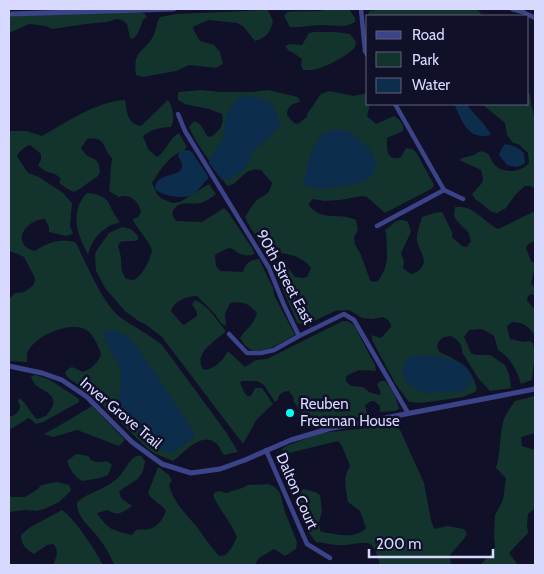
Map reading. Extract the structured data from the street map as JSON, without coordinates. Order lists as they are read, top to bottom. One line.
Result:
{"streets":{"street":["90th Street East","Inver Grove Trail","Dalton Court"]},"crossings":[["90th Street East","Inver Grove Trail"],["Inver Grove Trail","Dalton Court"]],"places":["Reuben Freeman House"],"legend":["Road","Park","Water"],"scale_bar":"200 m"}
